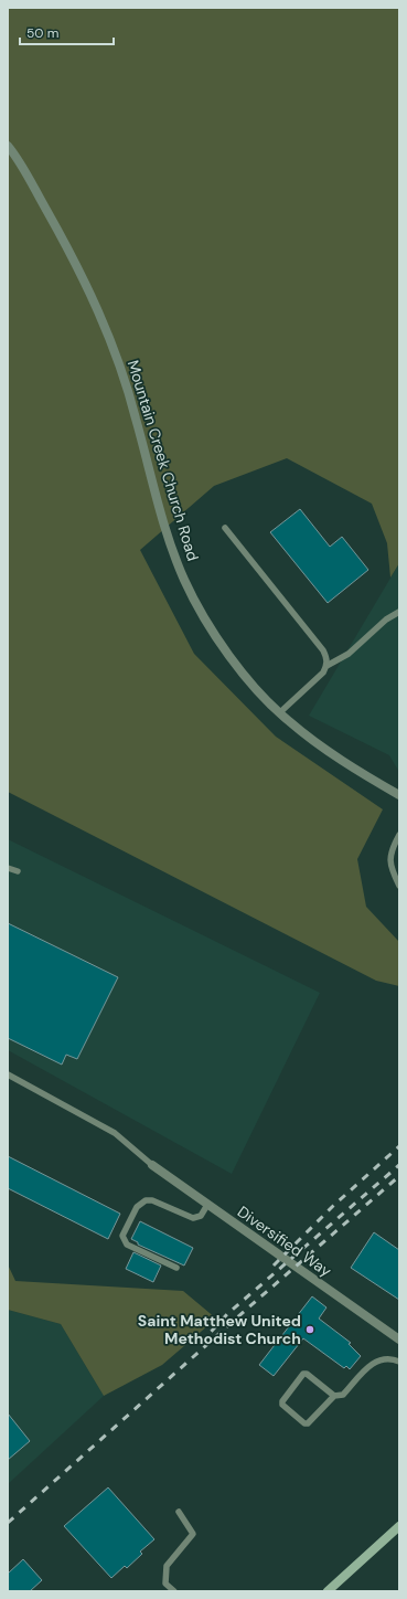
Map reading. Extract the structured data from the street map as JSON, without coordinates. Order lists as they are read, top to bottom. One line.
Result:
{"streets":{"street":["Mountain Creek Church Road","Diversified Way"]},"places":["Saint Matthew United Methodist Church"],"scale_bar":"50 m"}
